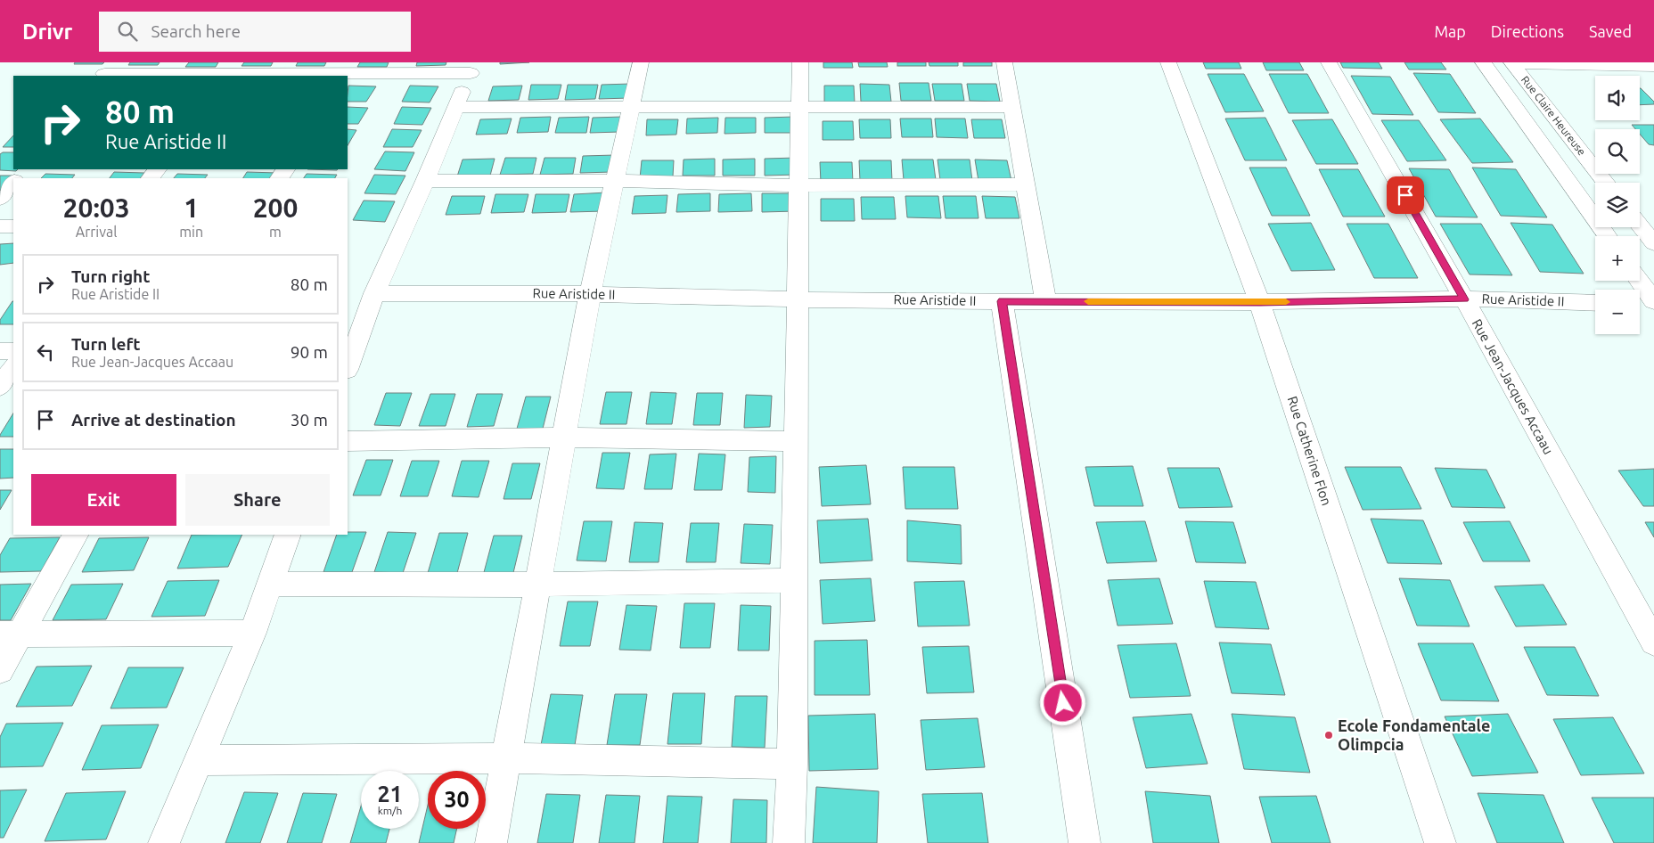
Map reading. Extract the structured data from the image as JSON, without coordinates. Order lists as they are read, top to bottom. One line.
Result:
{"streets":{"street":["Rue Claire Heureuse","Rue Aristide II","Rue Jean-Jacques Accaau","Rue Catherine Flon"]},"crossings":[["Rue Aristide II","Rue Jean-Jacques Accaau"],["Rue Aristide II","Rue Catherine Flon"]],"places":["Ecole Fondamentale Olimpcia"],"page":{"header":"Drivr","search":"Search here","nav":["Map","Directions","Saved"],"map_buttons":["+","−"],"turn":["80 m","Rue Aristide II"],"eta":["20:03","Arrival","1","min","200","m"],"list":[{"name":"Turn right","note":"Rue Aristide II","value":"80 m"},{"name":"Turn left","note":"Rue Jean-Jacques Accaau","value":"90 m"},{"name":"Arrive at destination","value":"30 m"}],"buttons":["Exit","Share"],"speed":"21 km/h","limit":"30"}}
